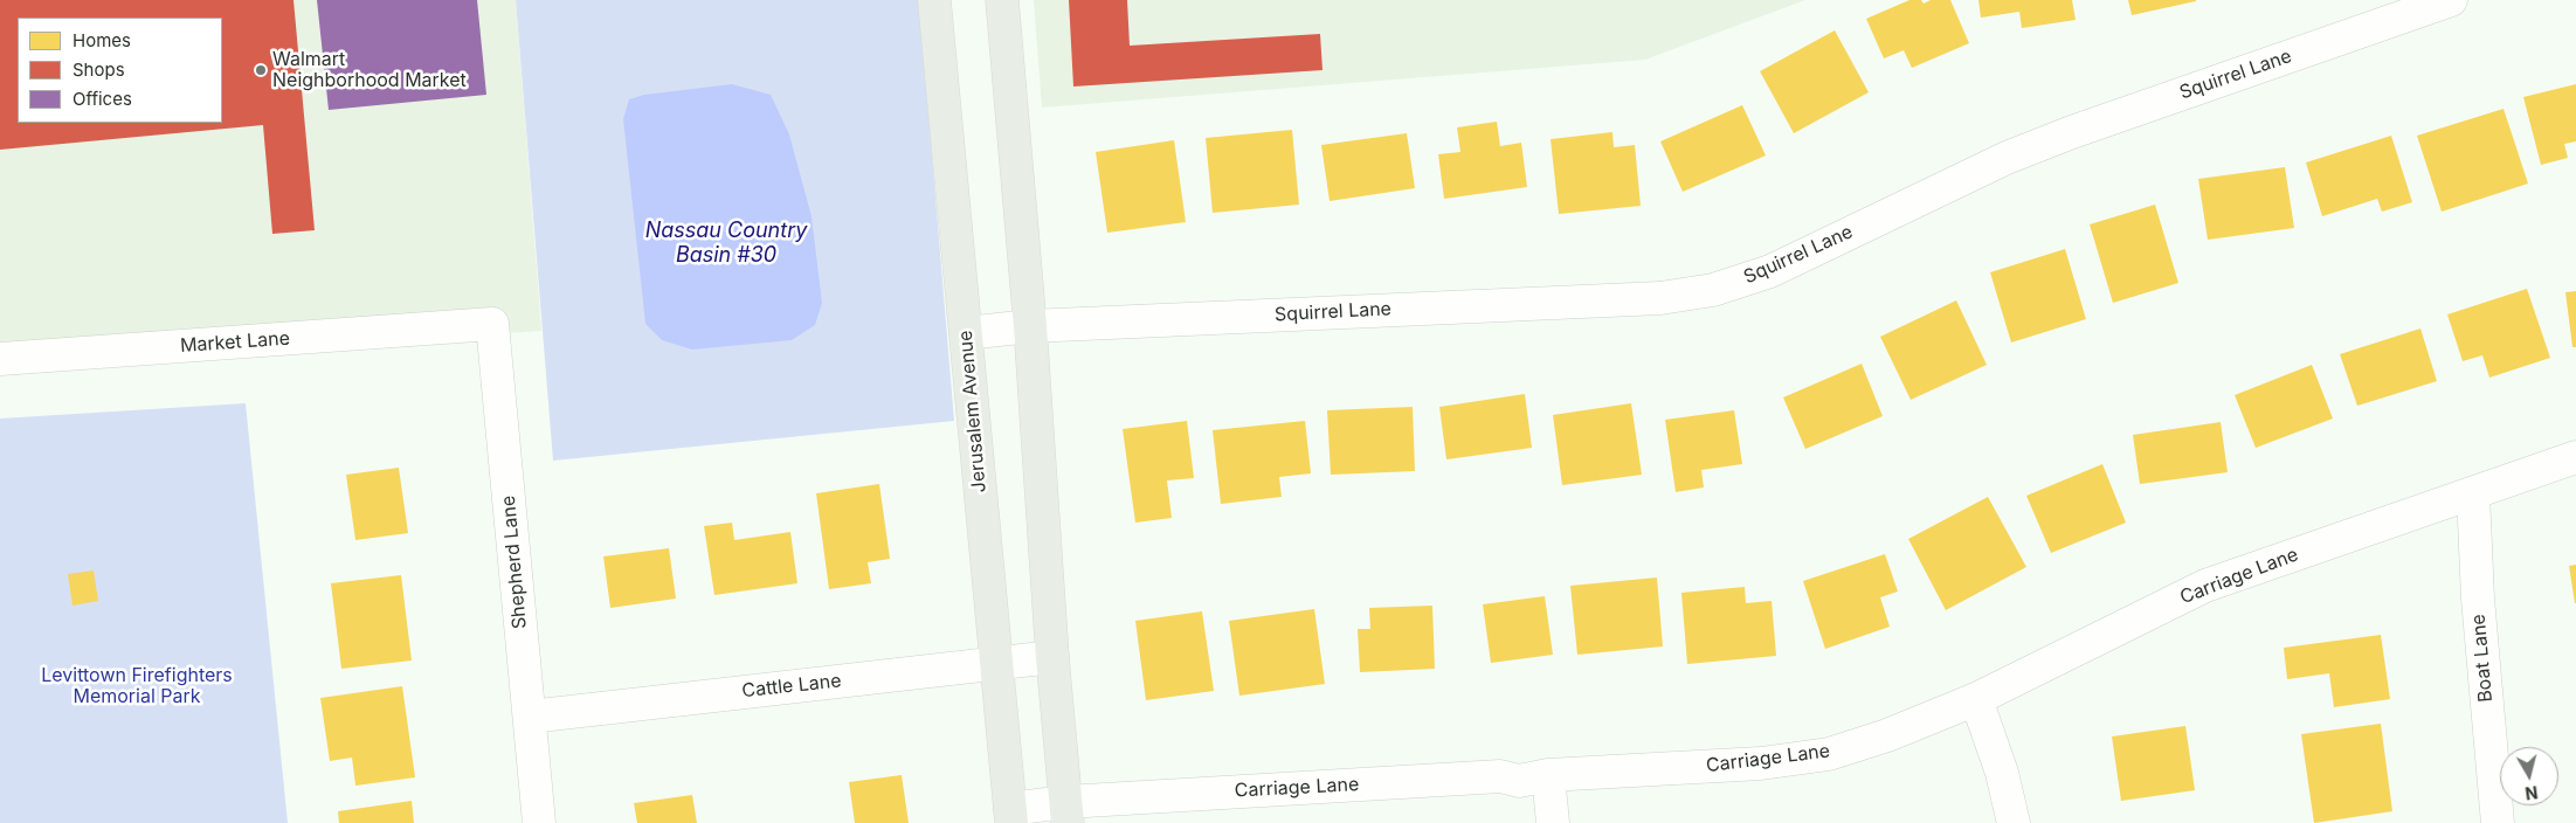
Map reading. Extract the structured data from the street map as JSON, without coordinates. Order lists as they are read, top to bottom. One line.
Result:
{"streets":{"main road":["Jerusalem Avenue"],"street":["Squirrel Lane","Market Lane","Shepherd Lane","Carriage Lane","Boat Lane","Cattle Lane"]},"crossings":[["Squirrel Lane","Jerusalem Avenue"],["Market Lane","Shepherd Lane"],["Jerusalem Avenue","Carriage Lane"],["Jerusalem Avenue","Cattle Lane"],["Shepherd Lane","Cattle Lane"],["Carriage Lane","Boat Lane"]],"water":["Nassau Country Basin #30"],"parks":["Levittown Firefighters Memorial Park"],"places":["Walmart Neighborhood Market"],"legend":["Homes","Shops","Offices"],"north":"bottom"}
